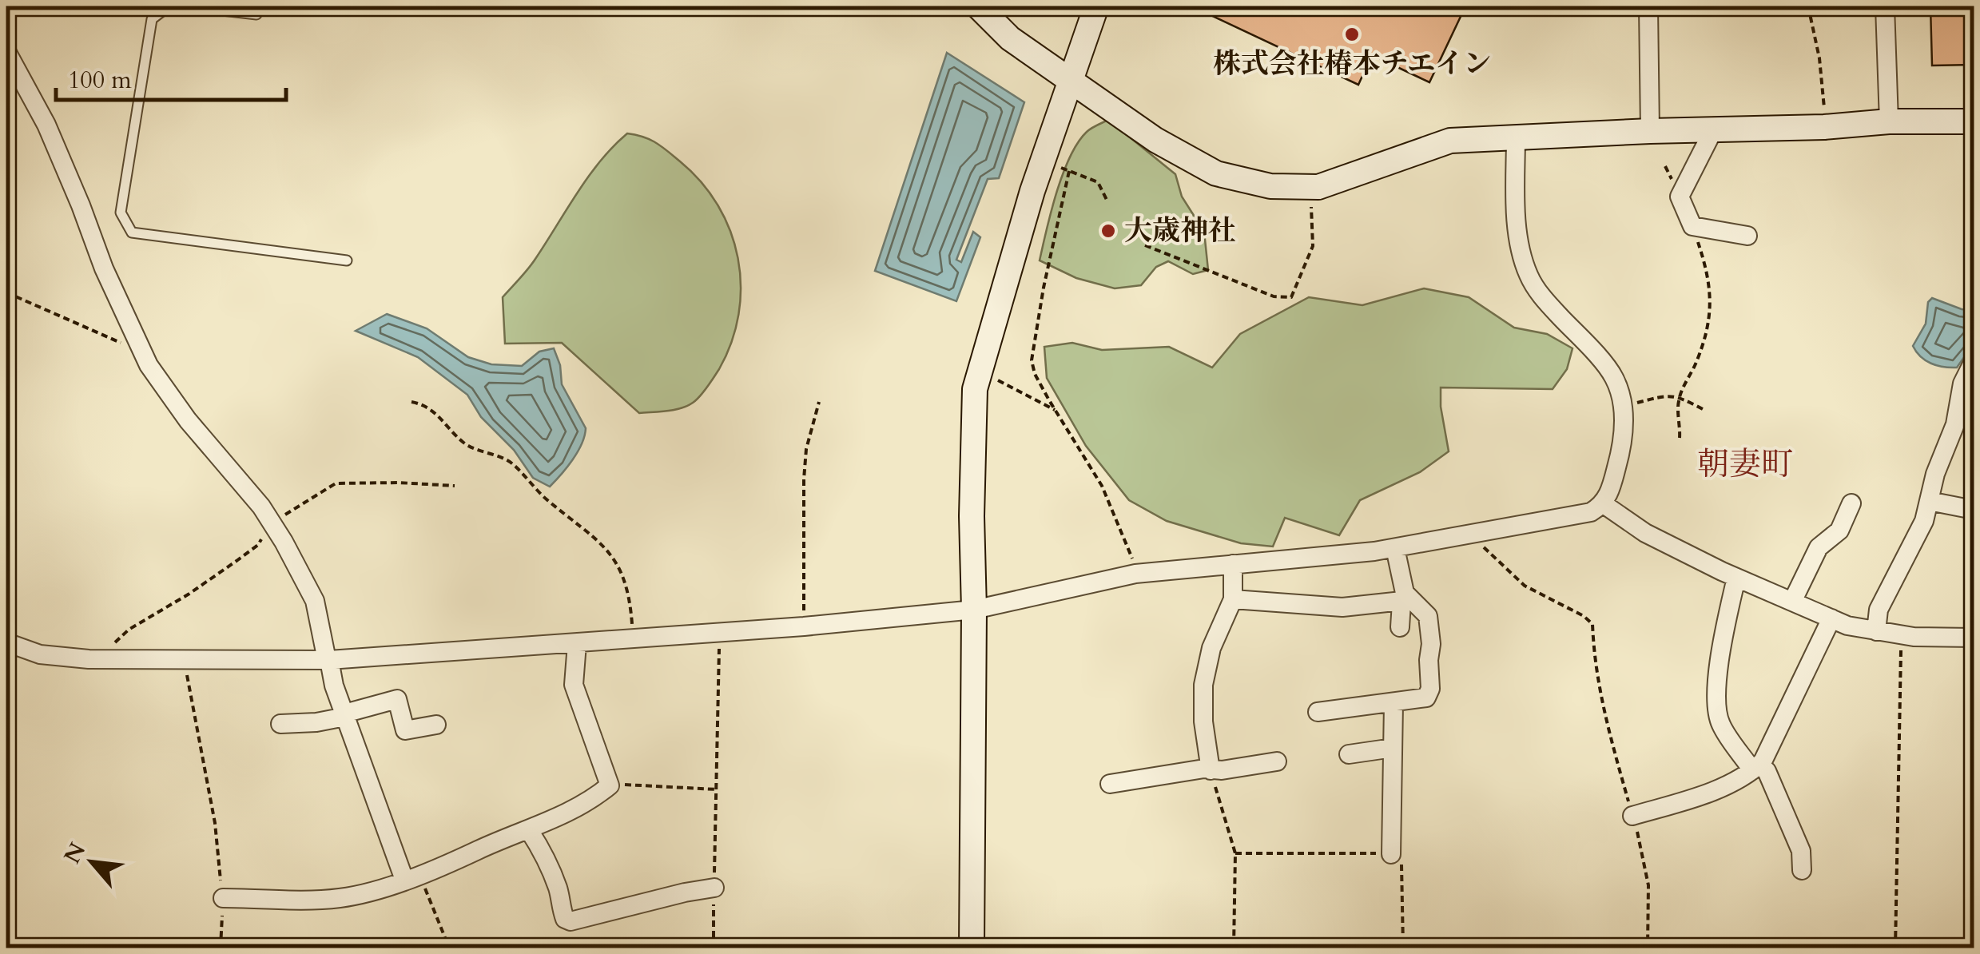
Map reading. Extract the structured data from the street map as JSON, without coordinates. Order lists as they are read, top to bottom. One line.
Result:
{"districts":["朝妻町"],"places":["株式会社椿本チエイン","大歳神社"],"scale_bar":"100 m","north":"top left"}
